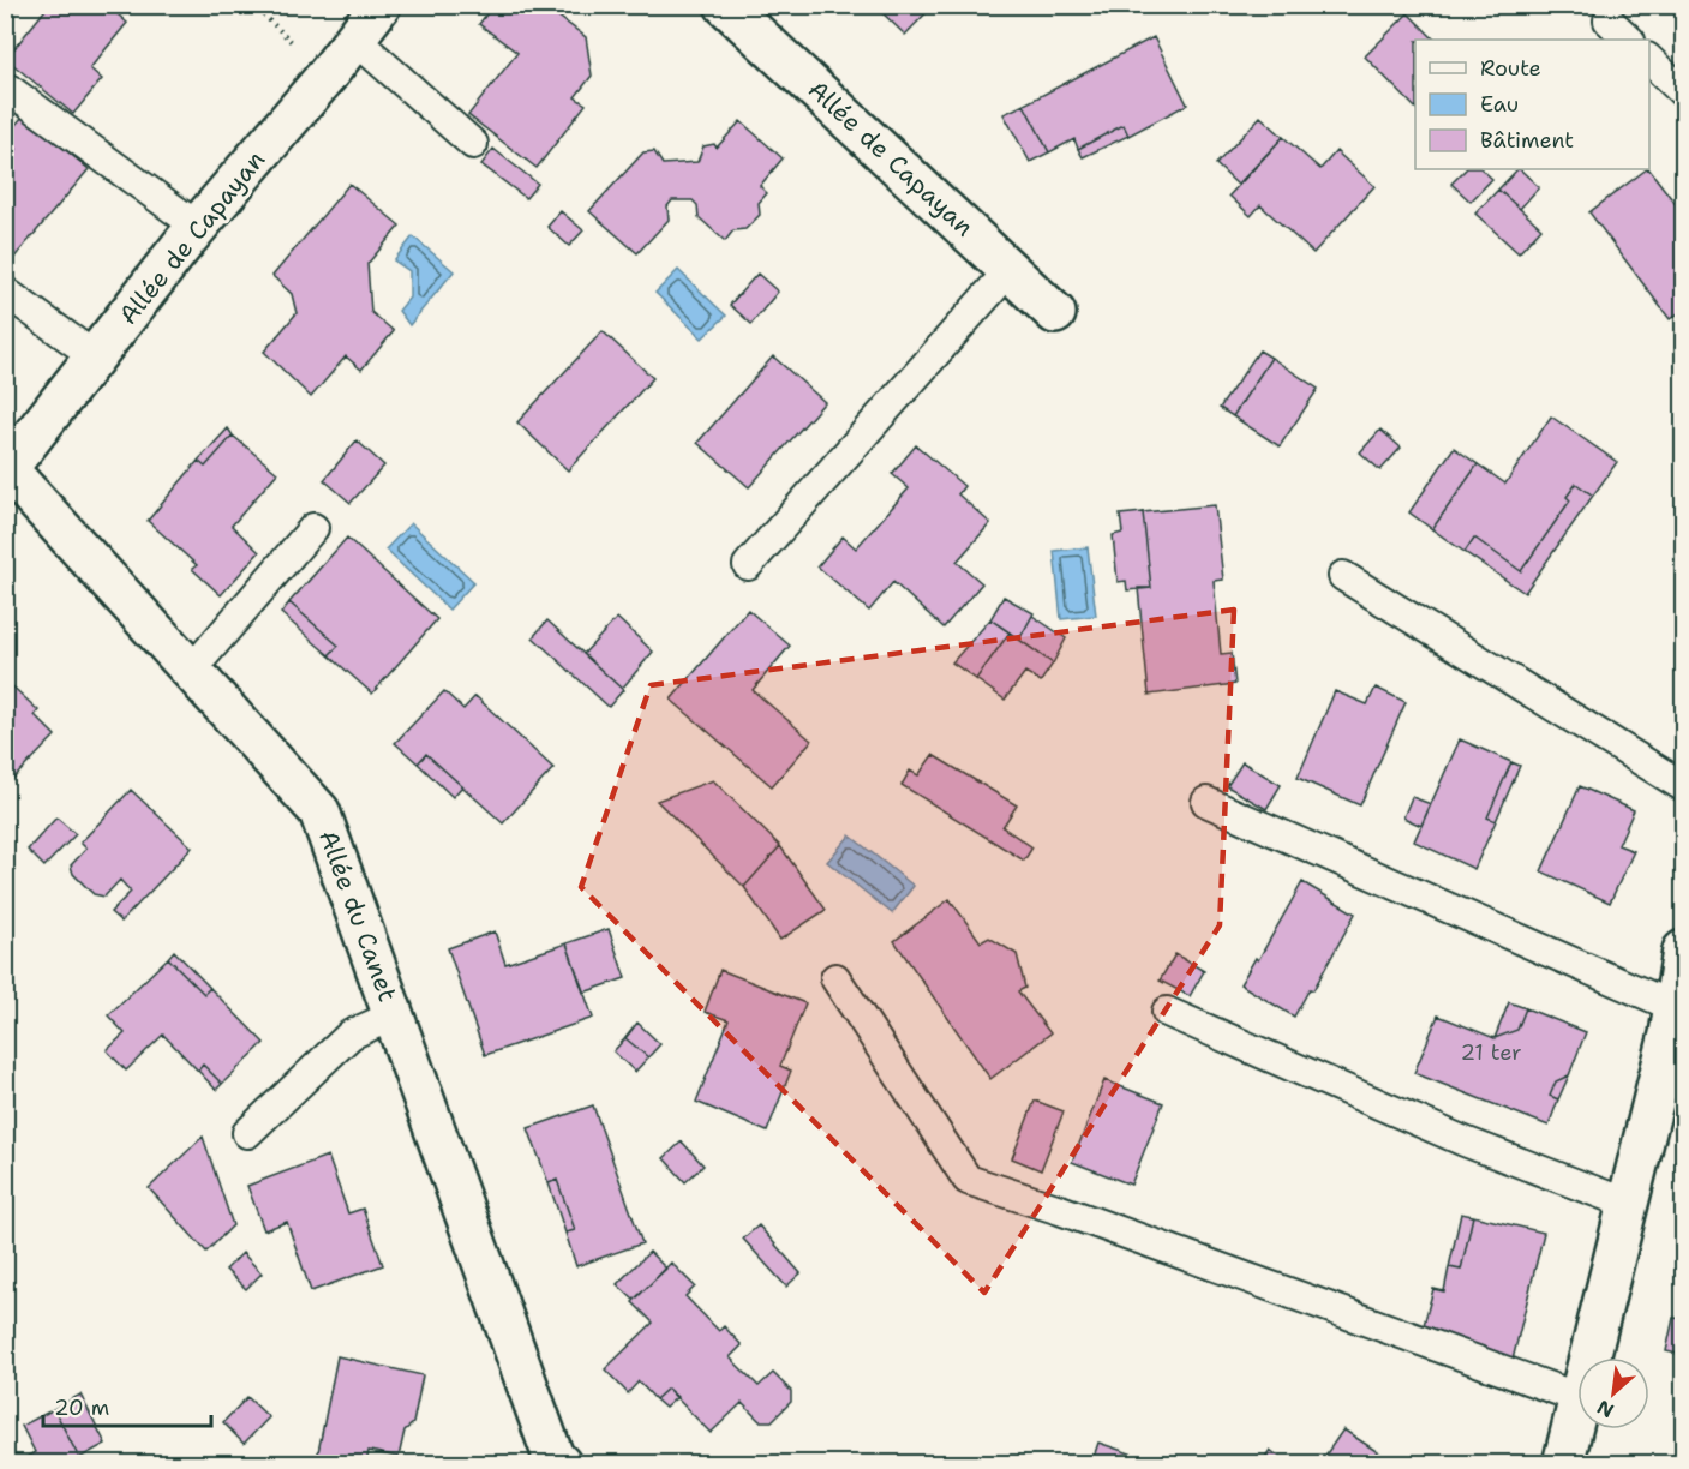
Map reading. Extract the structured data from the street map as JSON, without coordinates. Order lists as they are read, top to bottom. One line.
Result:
{"streets":{"street":["Allée de Capayan","Allée du Canet"]},"crossings":[["Allée de Capayan","Allée du Canet"]],"house_numbers":["21 ter"],"legend":["Route","Eau","Bâtiment"],"scale_bar":"20 m","north":"bottom left"}
